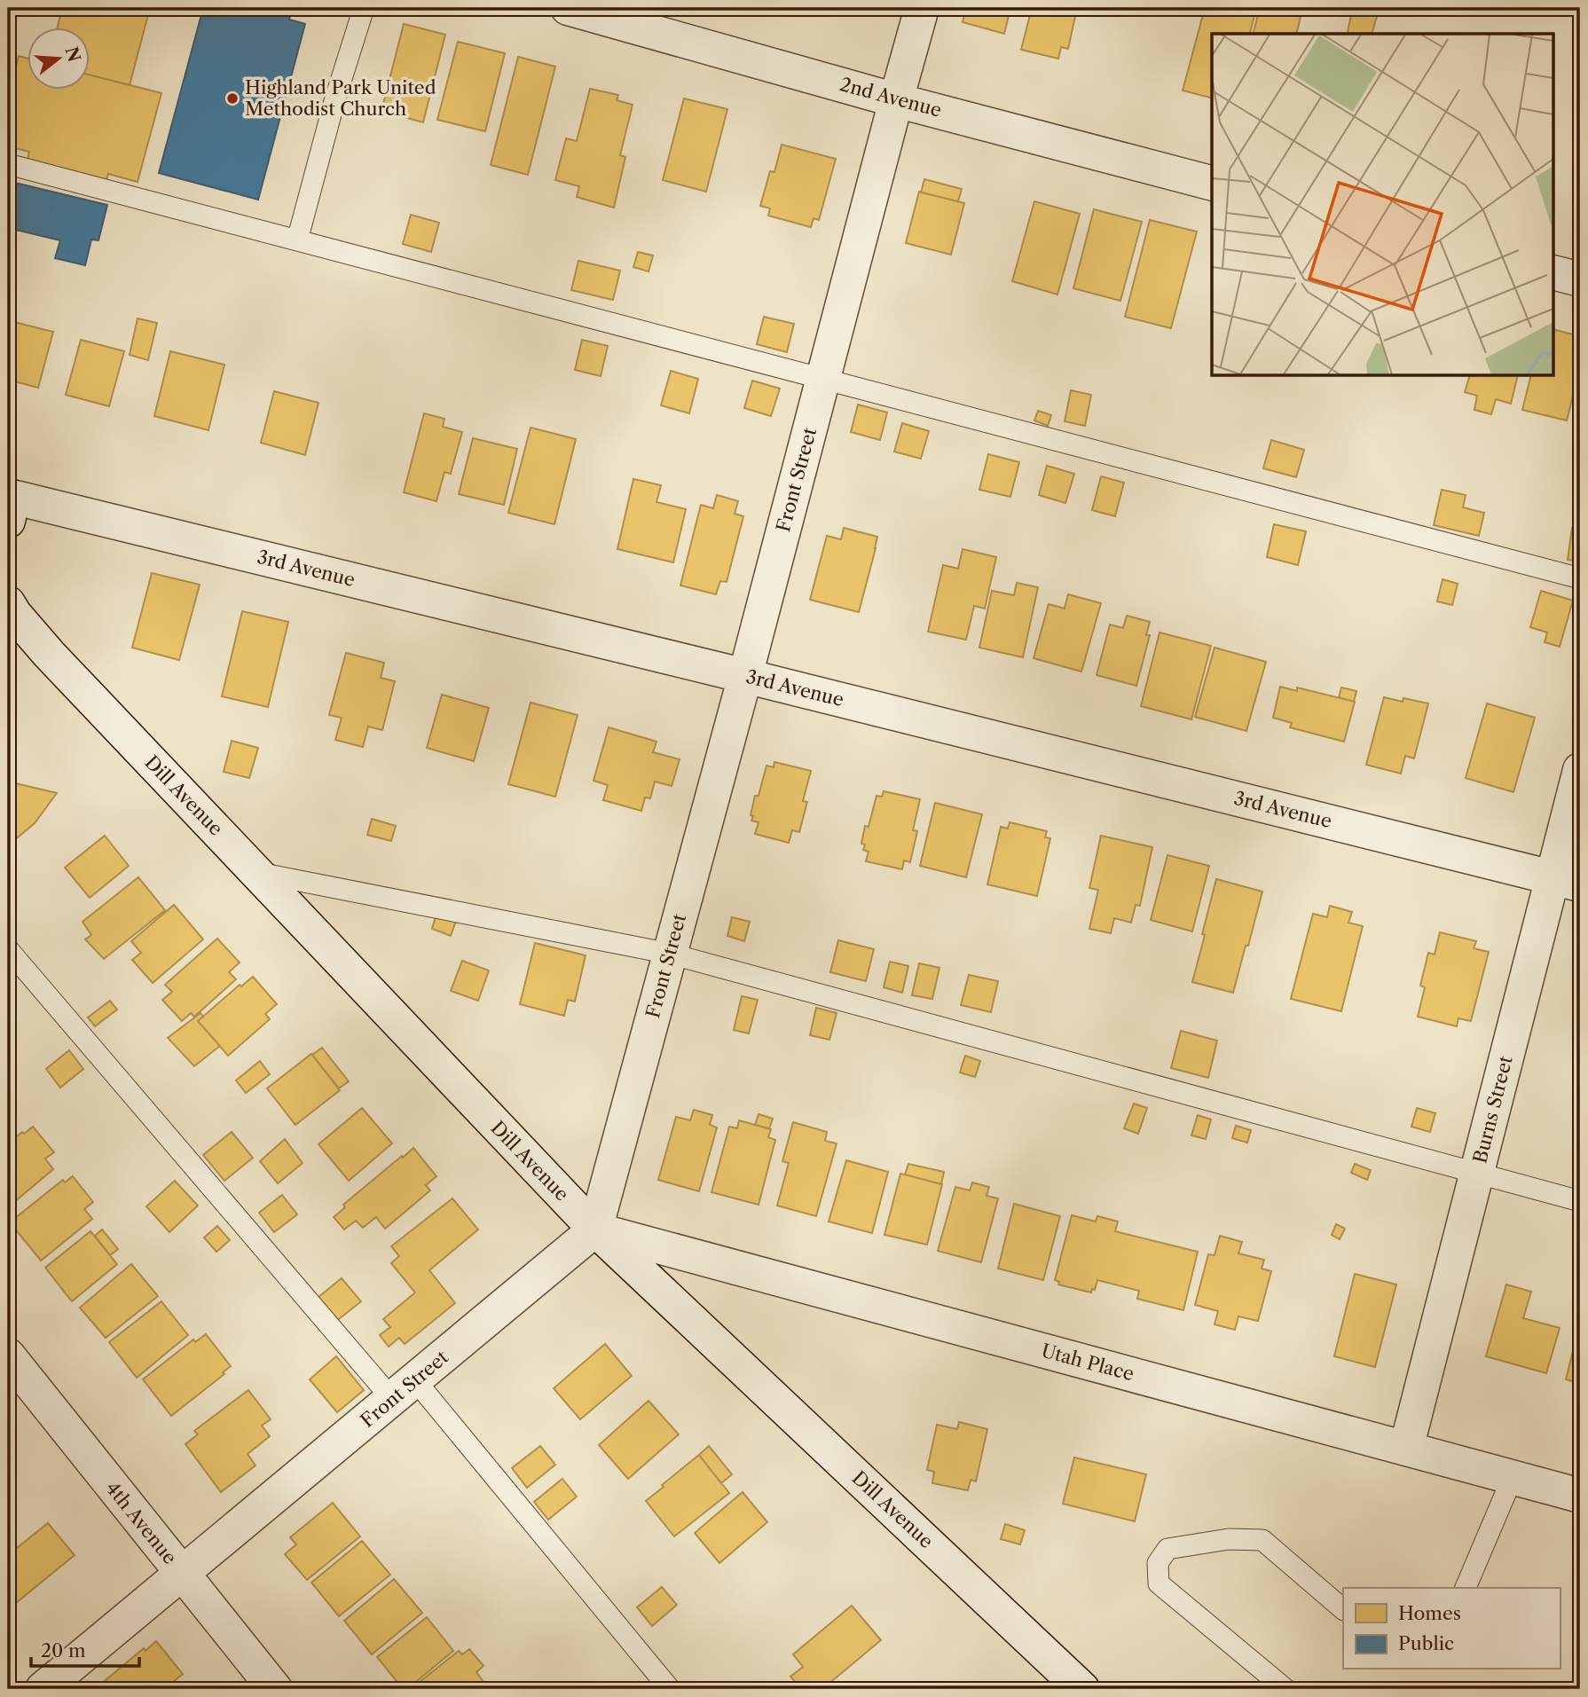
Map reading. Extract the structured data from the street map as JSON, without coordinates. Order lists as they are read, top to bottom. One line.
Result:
{"streets":{"street":["2nd Avenue","Front Street","3rd Avenue","Dill Avenue","Burns Street","Utah Place","4th Avenue"]},"crossings":[["2nd Avenue","Front Street"],["Front Street","3rd Avenue"],["Front Street","Dill Avenue"],["Front Street","Utah Place"],["Front Street","4th Avenue"],["3rd Avenue","Burns Street"],["Dill Avenue","Utah Place"],["Burns Street","Utah Place"]],"places":["Highland Park United Methodist Church"],"legend":["Homes","Public"],"scale_bar":"20 m","north":"right"}
